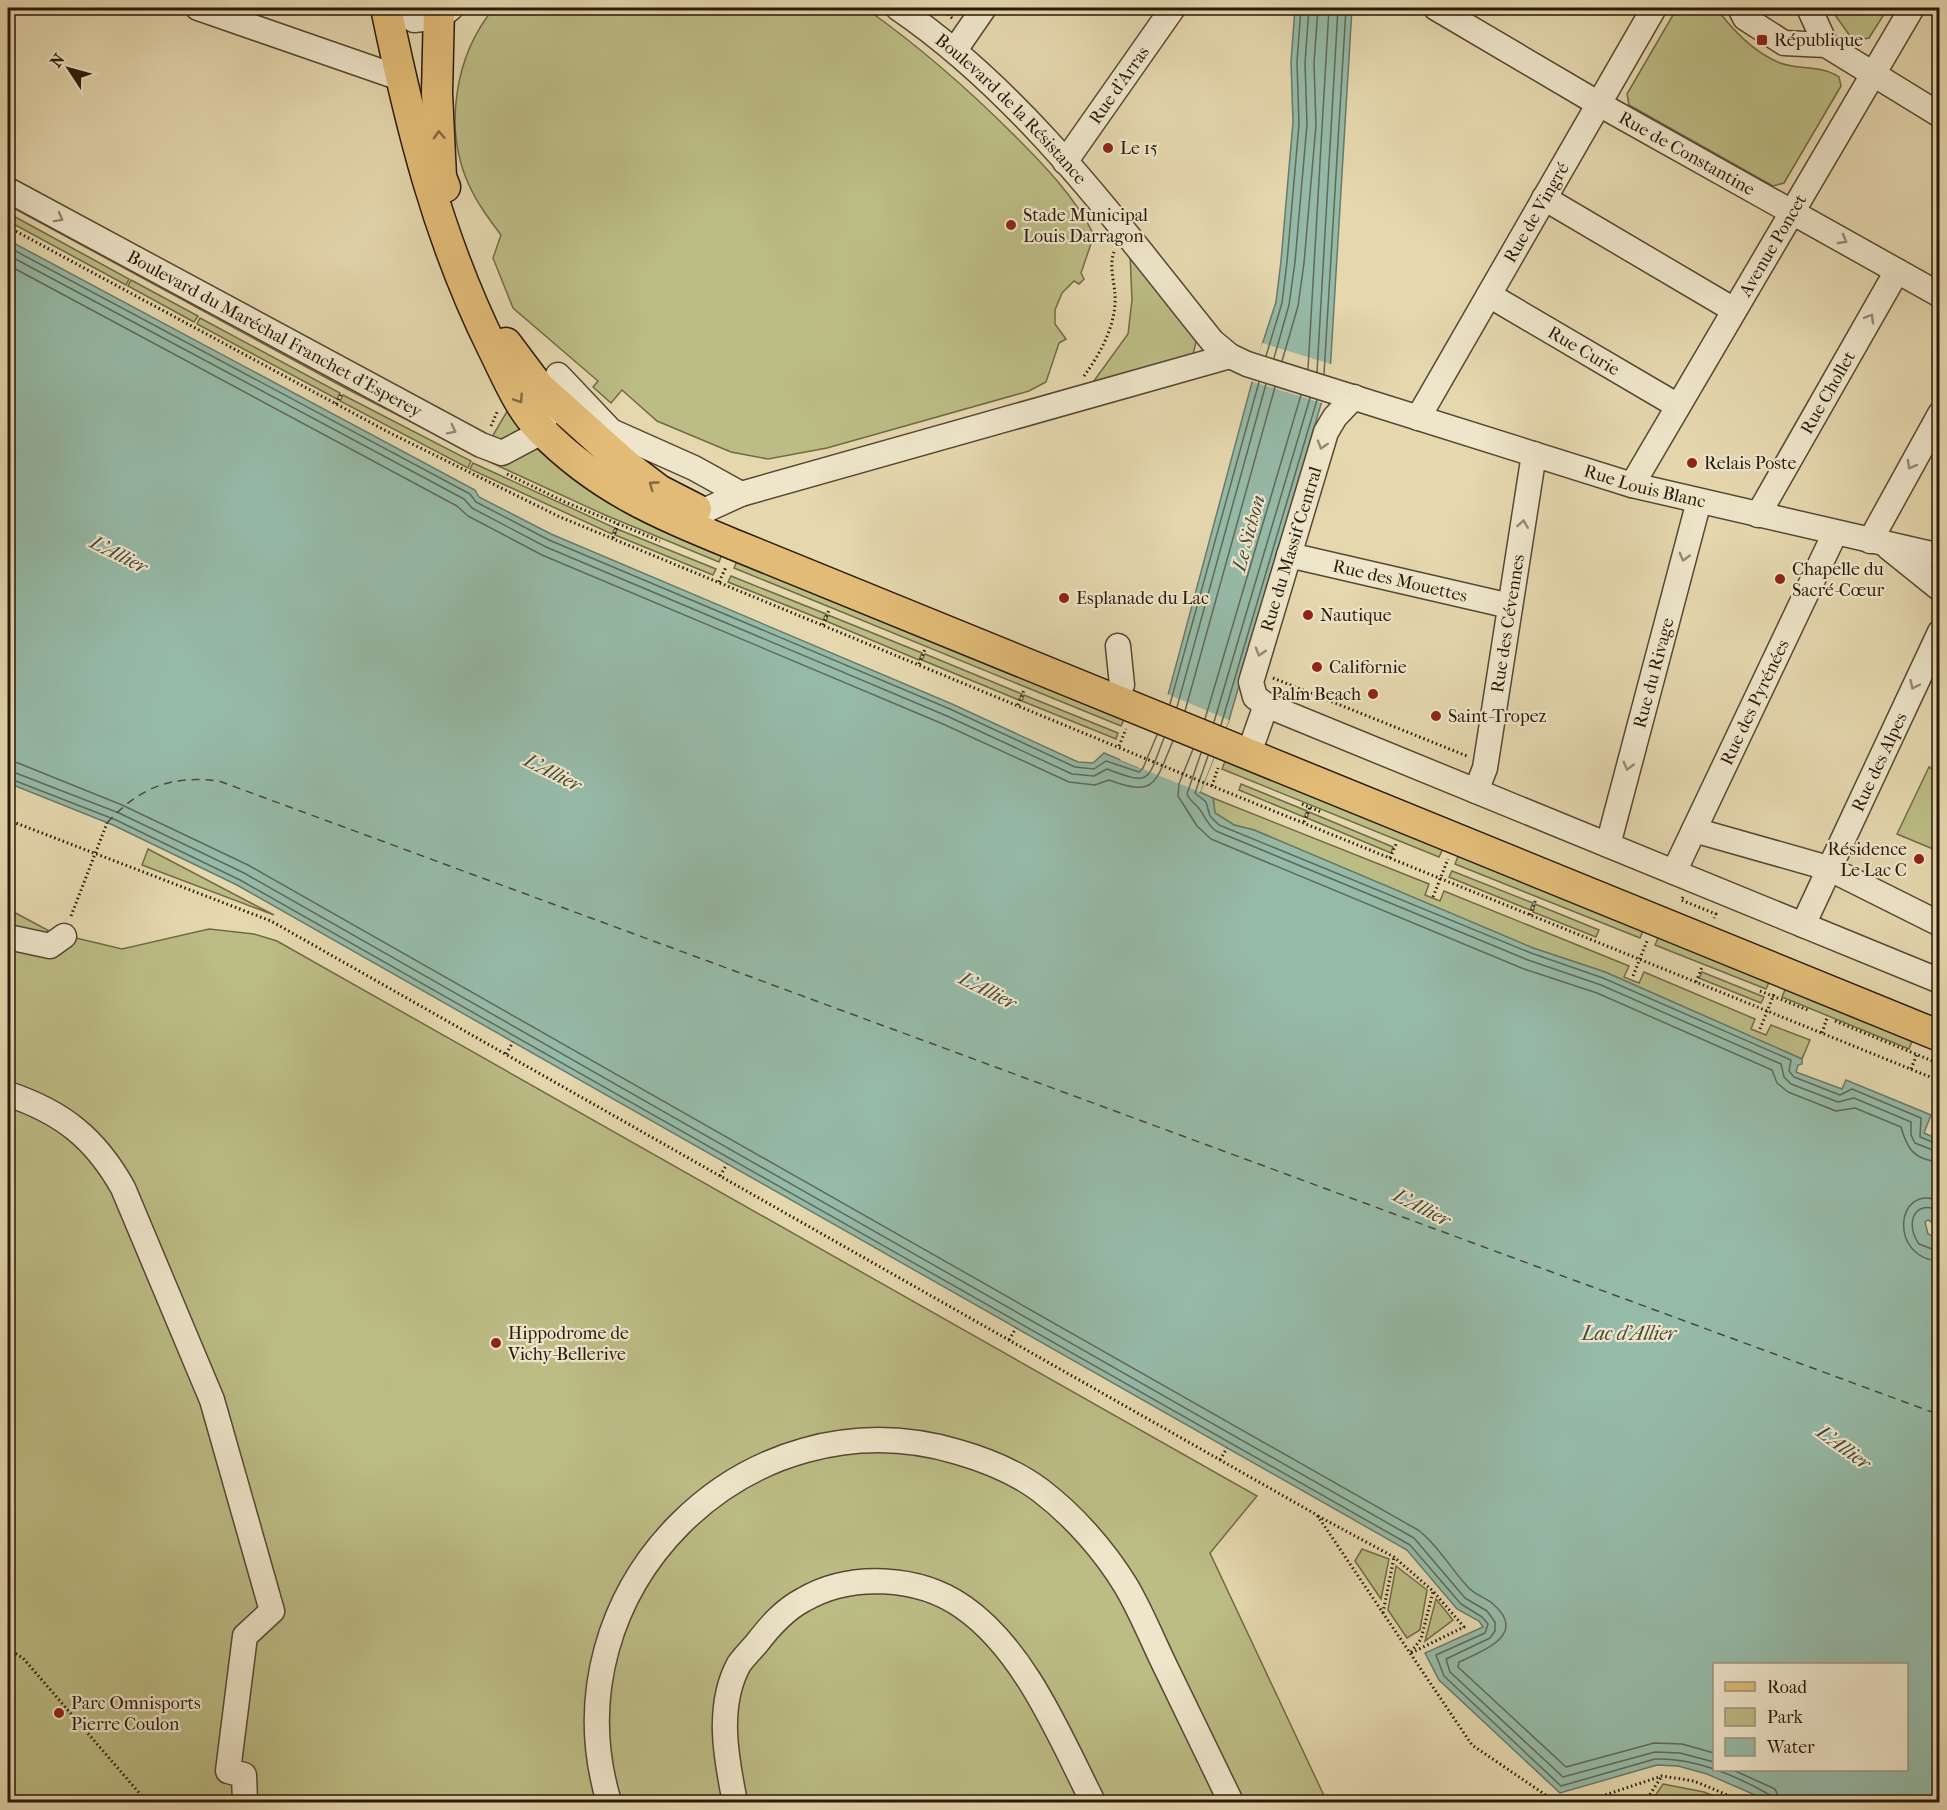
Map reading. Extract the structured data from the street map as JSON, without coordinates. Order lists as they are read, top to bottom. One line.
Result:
{"streets":{"street":["Rue d'Arras","Boulevard de la Résistance","Rue de Constantine","Rue de Vingré","Avenue Poncet","Boulevard du Maréchal Franchet d'Esperey","Rue Curie","Rue Chollet","Rue Louis Blanc","Rue du Massif Central","Rue des Mouettes","Rue des Cévennes","Rue du Rivage","Rue des Pyrénées","Rue des Alpes"]},"crossings":[["Rue d'Arras","Boulevard de la Résistance"],["Boulevard de la Résistance","Rue Louis Blanc"],["Rue de Constantine","Rue de Vingré"],["Rue de Constantine","Avenue Poncet"],["Rue de Constantine","Rue Chollet"],["Rue de Vingré","Rue Curie"],["Rue de Vingré","Rue Louis Blanc"],["Avenue Poncet","Rue Curie"],["Avenue Poncet","Rue Louis Blanc"],["Rue Chollet","Rue Louis Blanc"],["Rue Louis Blanc","Rue du Massif Central"],["Rue Louis Blanc","Rue des Cévennes"],["Rue Louis Blanc","Rue du Rivage"],["Rue Louis Blanc","Rue des Pyrénées"],["Rue du Massif Central","Rue des Mouettes"],["Rue des Mouettes","Rue des Cévennes"]],"one_way":["Boulevard du Maréchal Franchet d'Esperey","Rue des Cévennes","Rue du Rivage","Rue des Alpes"],"water":["Le Sichon","L'Allier","Lac d'Allier"],"places":{"transit":["République"],"other":["Le 15","Stade Municipal Louis Darragon","Relais Poste","Chapelle du Sacré-Cœur","Esplanade du Lac","Nautique","Californie","Palm Beach","Saint-Tropez","Résidence Le Lac C","Hippodrome de Vichy-Bellerive","Parc Omnisports Pierre Coulon"]},"legend":["Road","Park","Water"],"north":"top left"}
